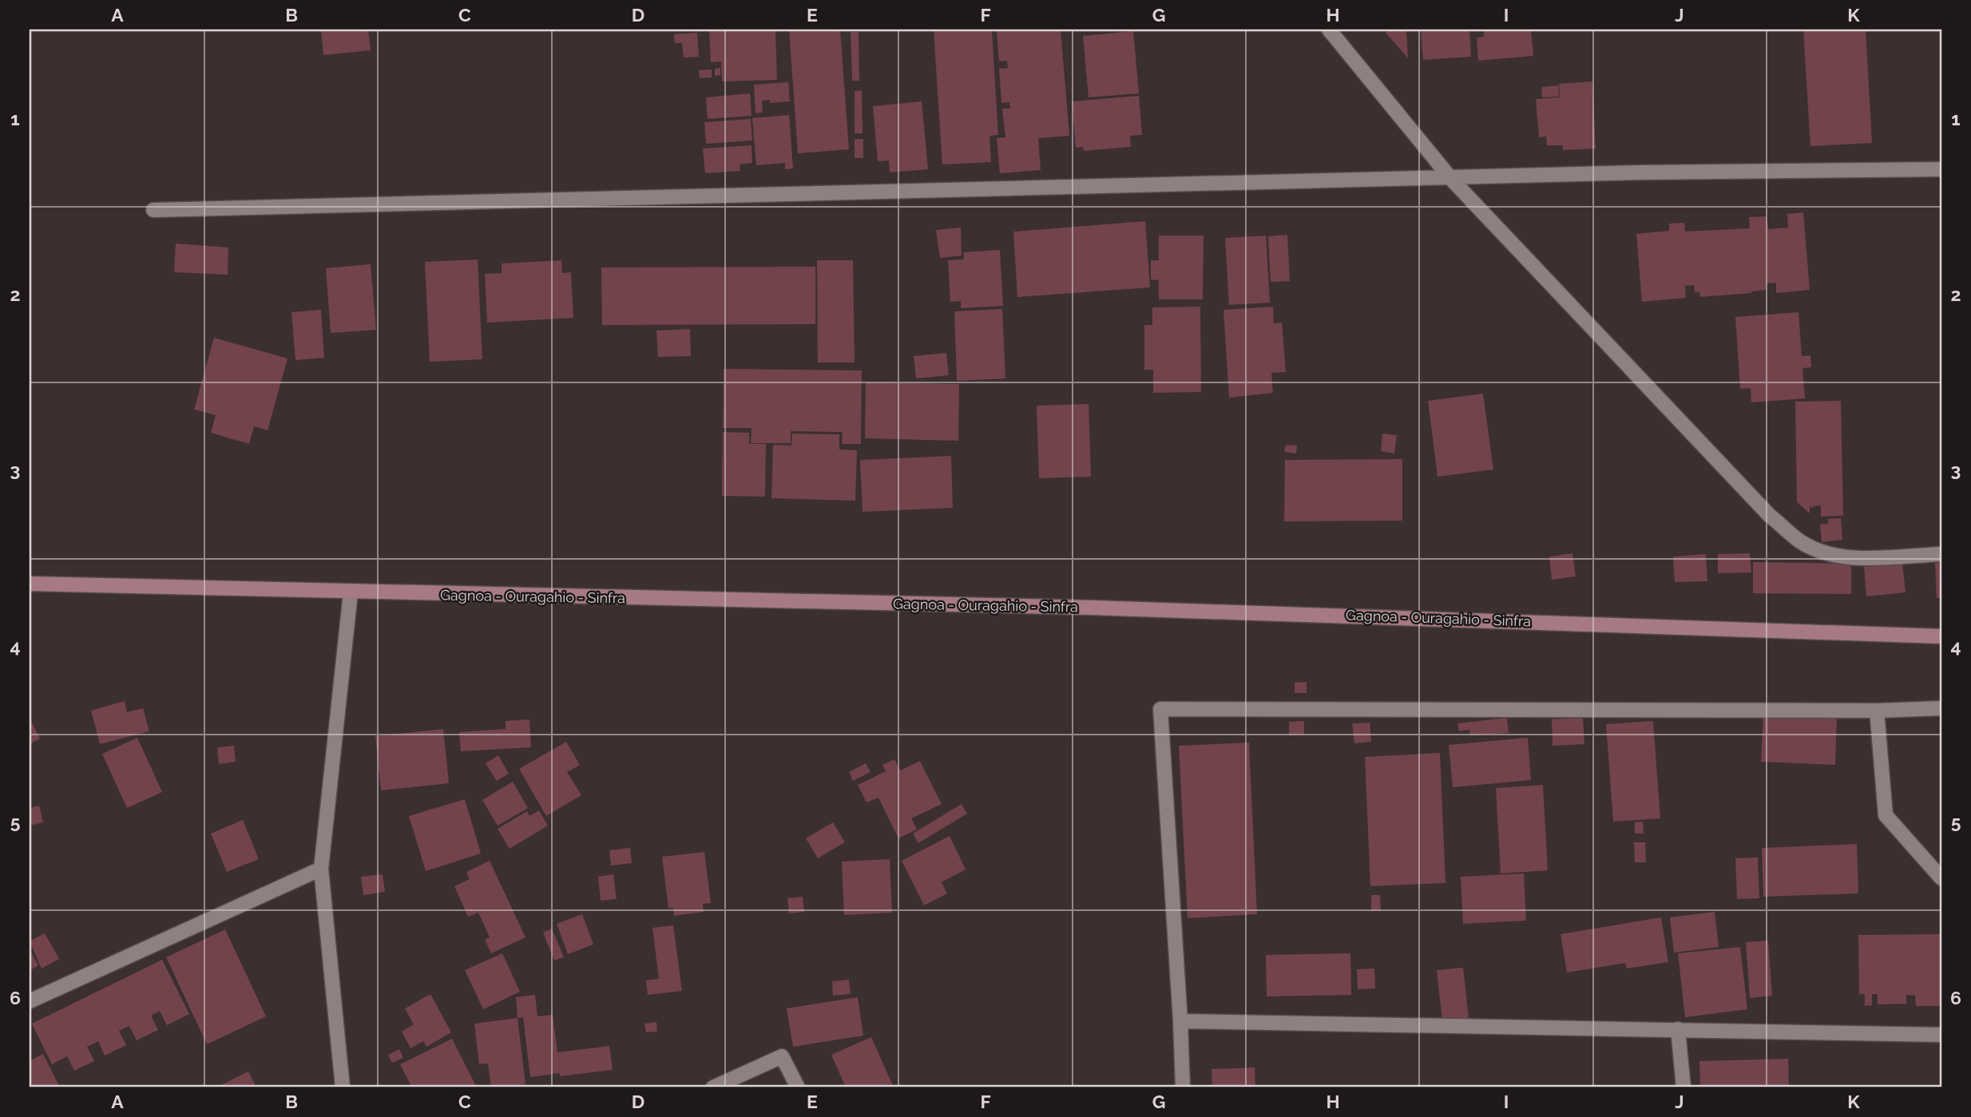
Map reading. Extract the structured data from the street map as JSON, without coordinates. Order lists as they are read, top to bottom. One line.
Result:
{"streets":{"main road":["Gagnoa - Ouragahio - Sinfra"]},"grid":{"columns":["A","B","C","D","E","F","G","H","I","J","K"],"rows":["1","2","3","4","5","6"]}}
